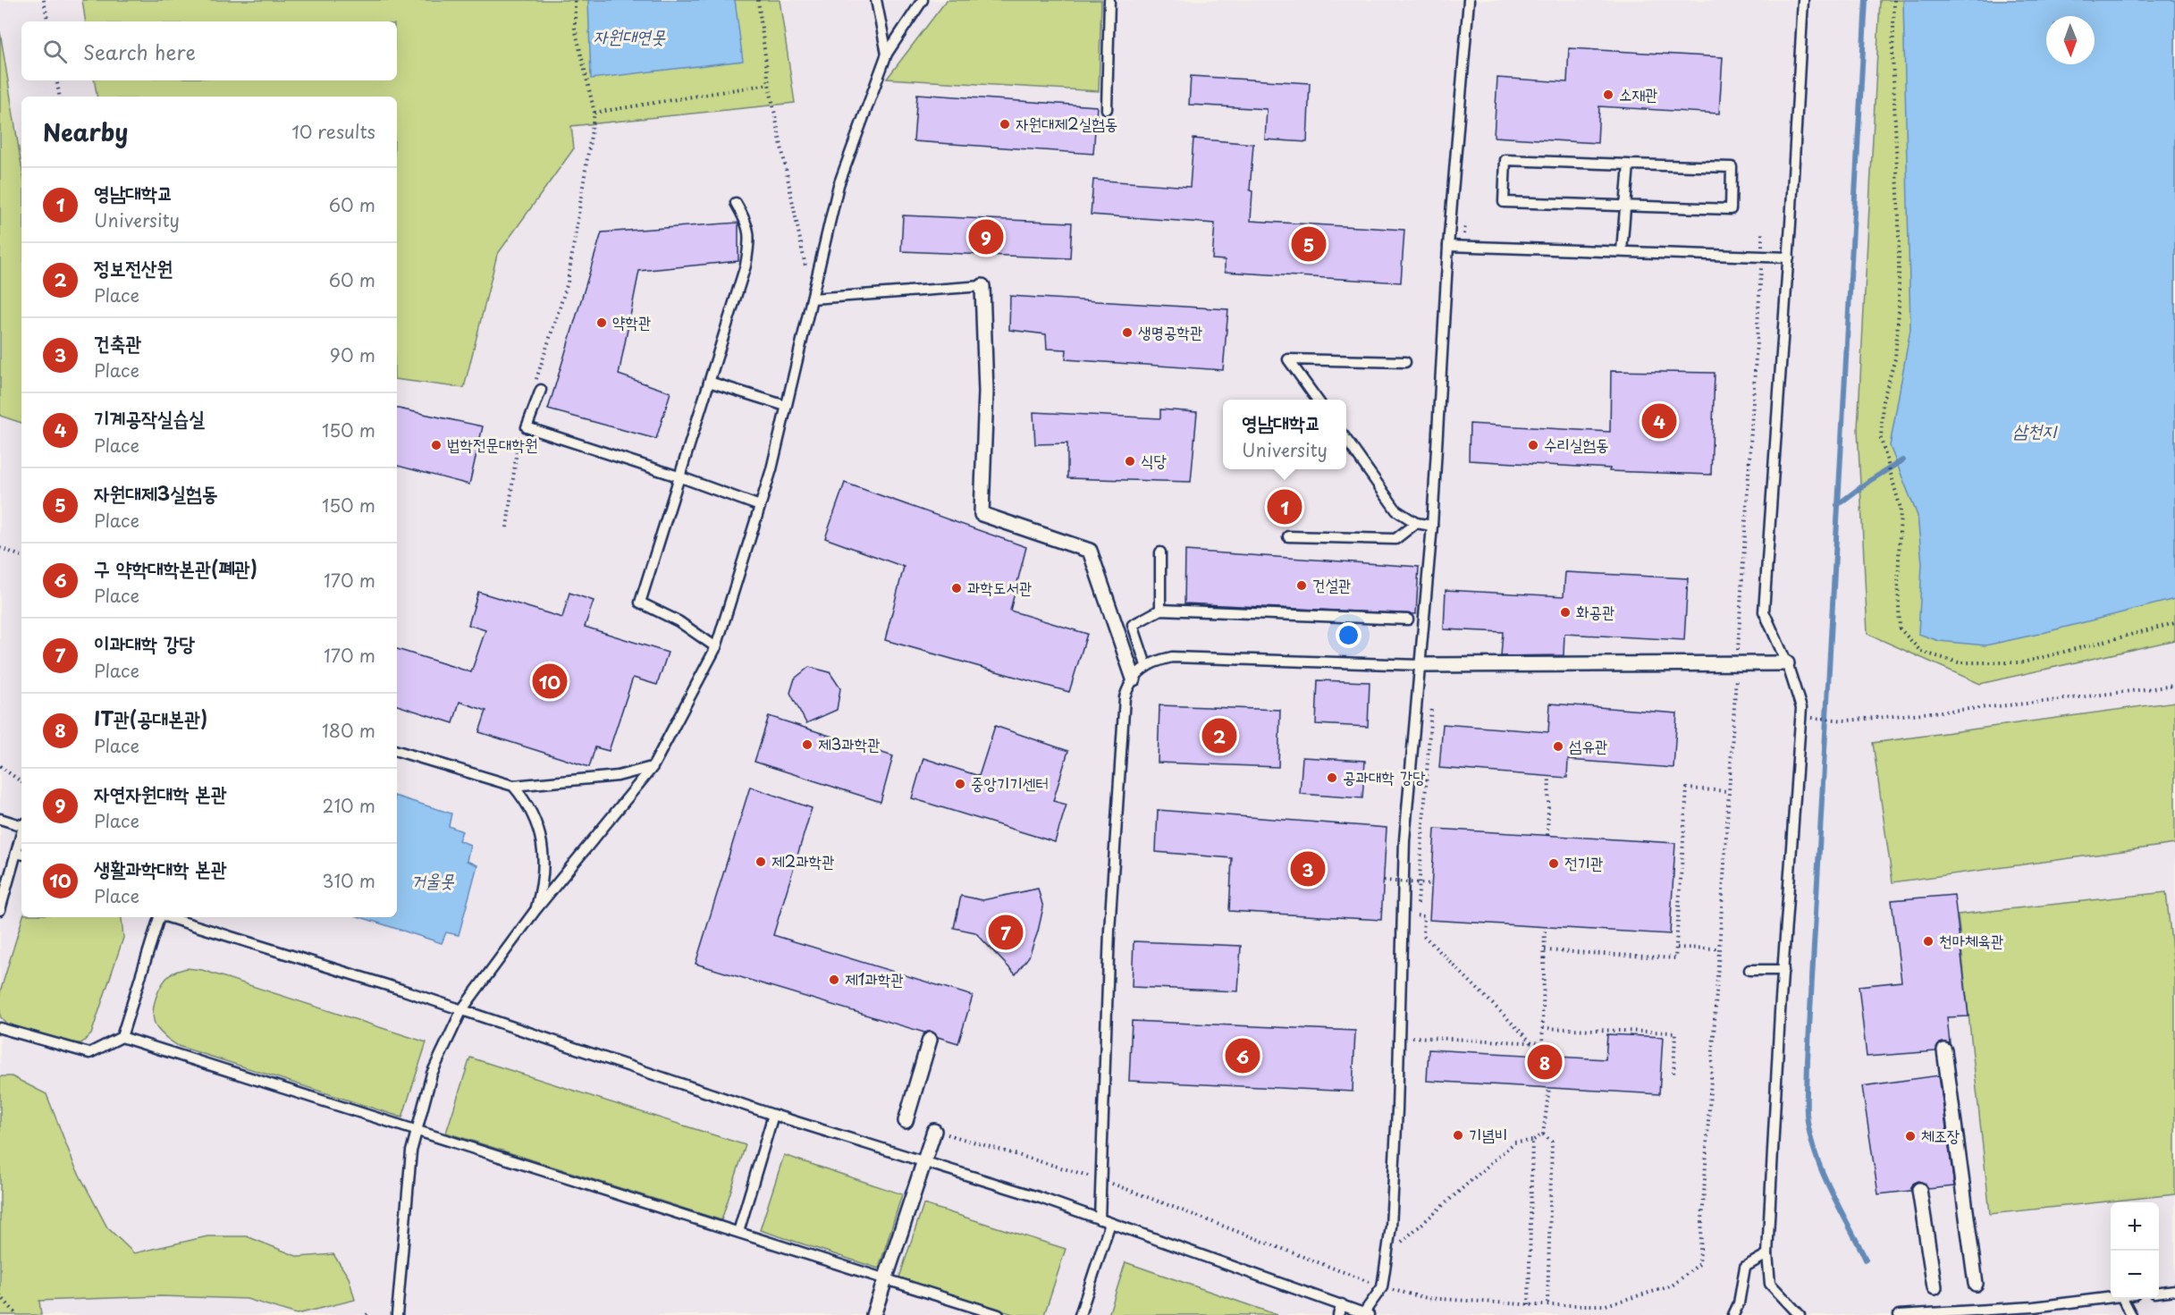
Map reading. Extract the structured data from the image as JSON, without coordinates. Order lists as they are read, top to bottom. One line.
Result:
{"water":["자원대연못","삼천지","거울못"],"places":["소재관","자원대제2실험동","약학관","생명공학관","법학전문대학원","수리실험동","식당","건설관","과학도서관","화공관","제3과학관","섬유관","공과대학 강당","중앙기기센터","제2과학관","전기관","천마체육관","제1과학관","기념비","체조장"],"north":"bottom","page":{"search":"Search here","heading":["Nearby","10 results"],"list":[{"mark":"1","name":"영남대학교","note":"University","value":"60 m"},{"mark":"2","name":"정보전산원","note":"Place","value":"60 m"},{"mark":"3","name":"건축관","note":"Place","value":"90 m"},{"mark":"4","name":"기계공작실습실","note":"Place","value":"150 m"},{"mark":"5","name":"자원대제3실험동","note":"Place","value":"150 m"},{"mark":"6","name":"구 약학대학본관(폐관)","note":"Place","value":"170 m"},{"mark":"7","name":"이과대학 강당","note":"Place","value":"170 m"},{"mark":"8","name":"IT관(공대본관)","note":"Place","value":"180 m"},{"mark":"9","name":"자연자원대학 본관","note":"Place","value":"210 m"},{"mark":"10","name":"생활과학대학 본관","note":"Place","value":"310 m"}],"pins":["9","5","4","1","10","2","3","7","6","8"],"popup":["영남대학교","University"],"map_buttons":["+","−"]}}
